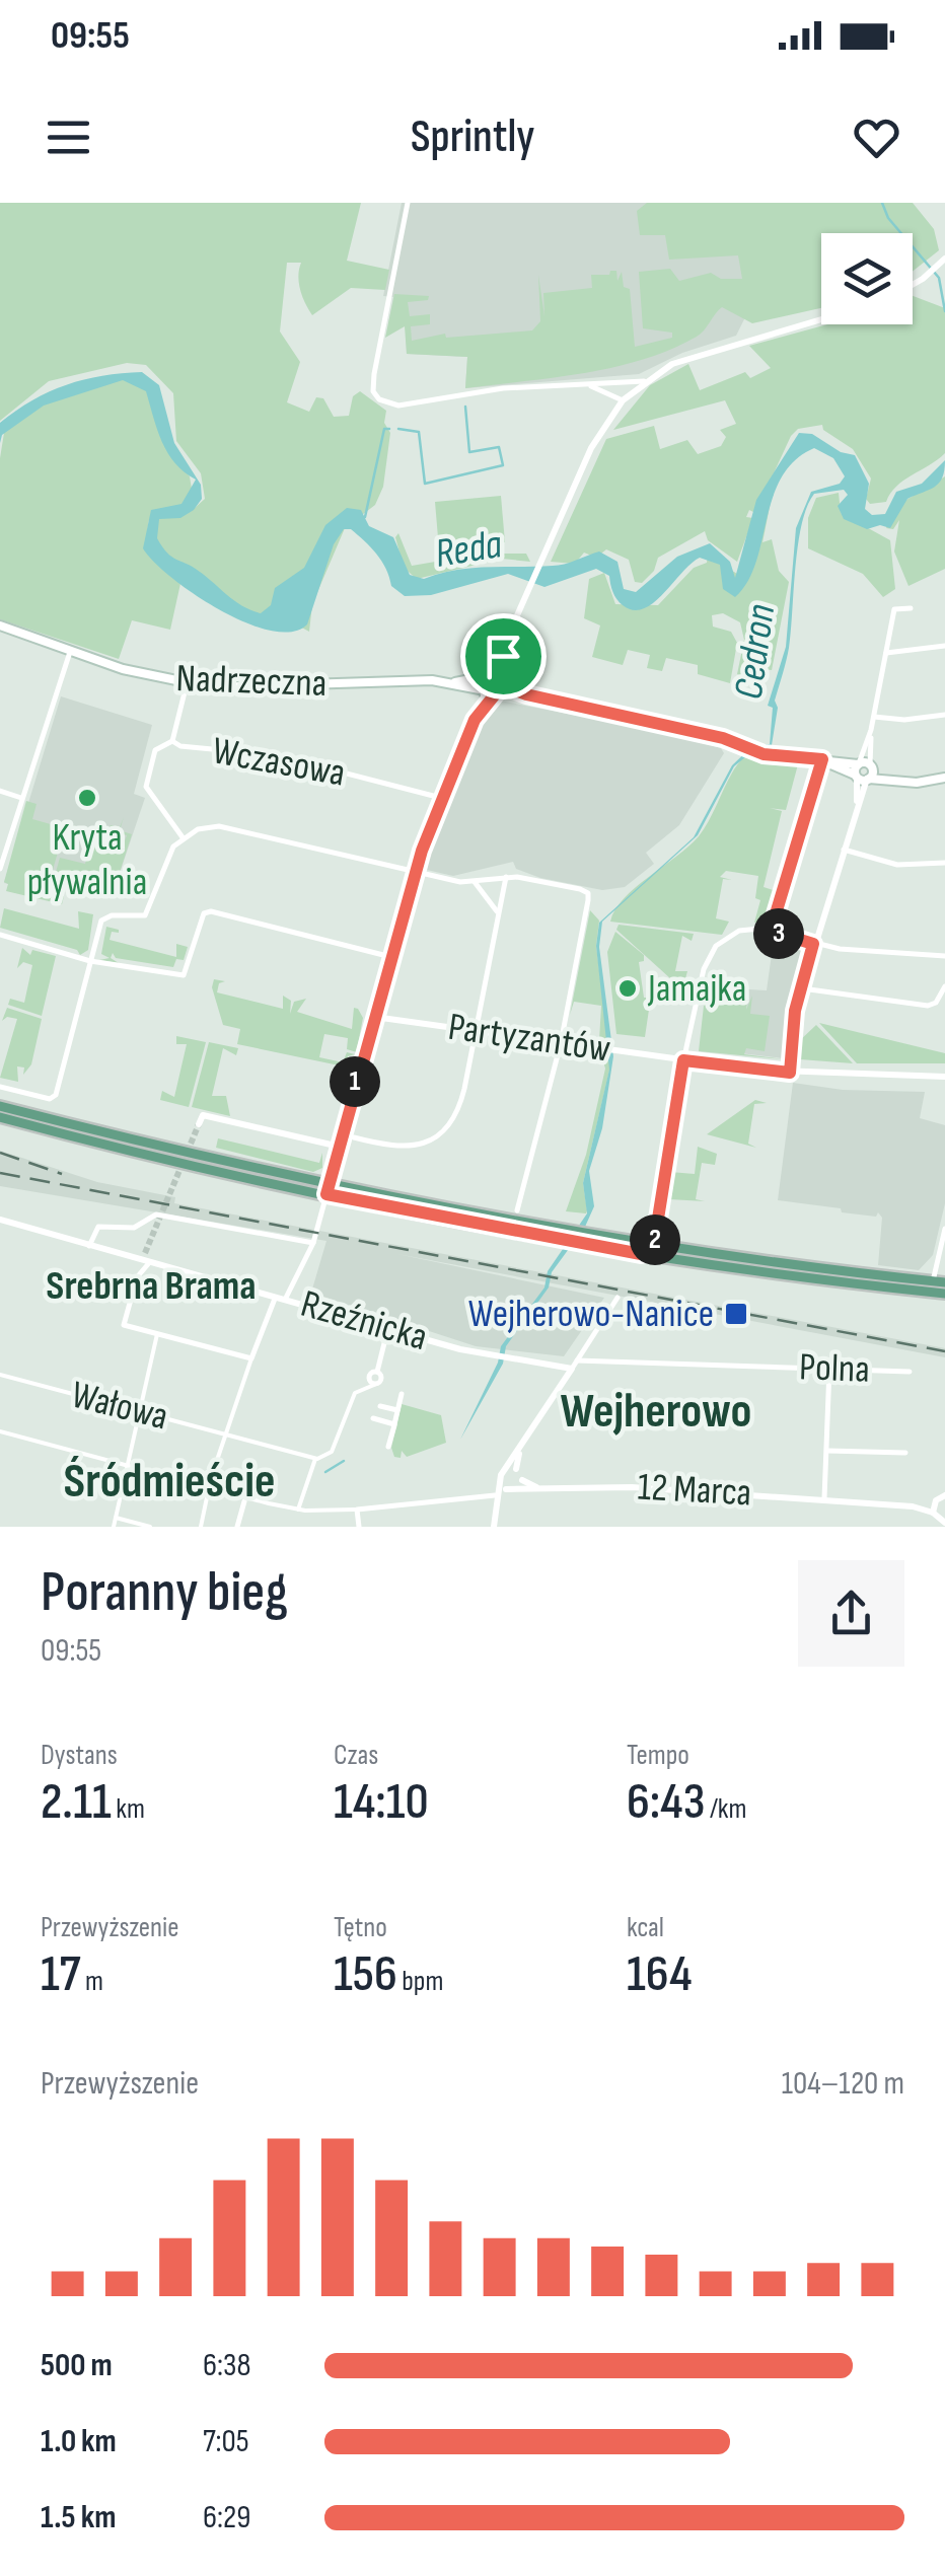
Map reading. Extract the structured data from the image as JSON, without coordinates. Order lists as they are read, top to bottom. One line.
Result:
{"streets":{"main road":["Nadrzeczna"],"street":["Wczasowa","Partyzantów","Rzeźnicka","Polna","Wałowa","12 Marca"]},"crossings":[["Nadrzeczna","Wczasowa"]],"districts":["Srebrna Brama","Wejherowo","Śródmieście"],"water":["Reda","Cedron"],"places":{"other":["Kryta pływalnia","Jamajka"],"transit":["Wejherowo-Nanice"]},"page":{"status":"09:55","header":"Sprintly","pins":["3","1","2"],"heading":["Poranny bieg","09:55"],"stats":[["Dystans","2.11 km"],["Czas","14:10"],["Tempo","6:43 /km"],["Przewyższenie","17 m"],["Tętno","156 bpm"],["kcal","164"]],"chart":["Przewyższenie","104–120 m"],"list":[{"name":"500 m","note":"6:38"},{"name":"1.0 km","note":"7:05"},{"name":"1.5 km","note":"6:29"}]}}
